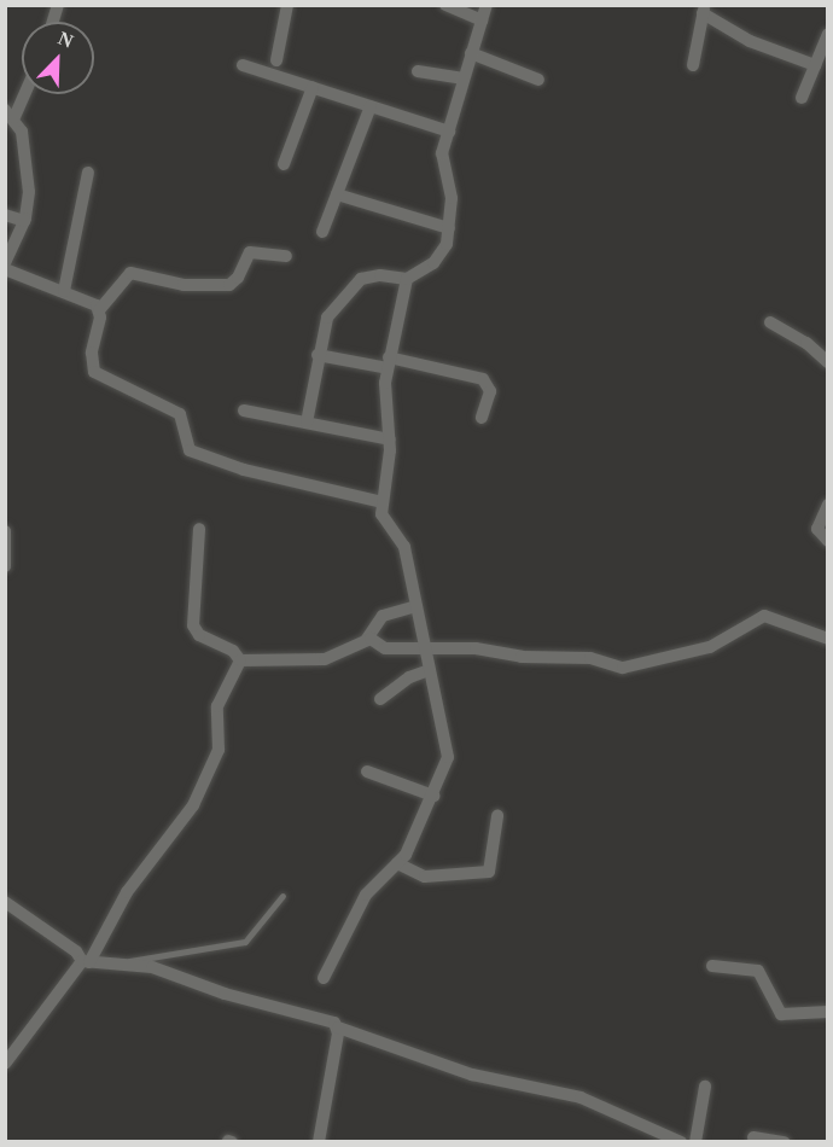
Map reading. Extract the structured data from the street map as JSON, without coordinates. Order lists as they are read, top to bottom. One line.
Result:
{"north":"top right"}
